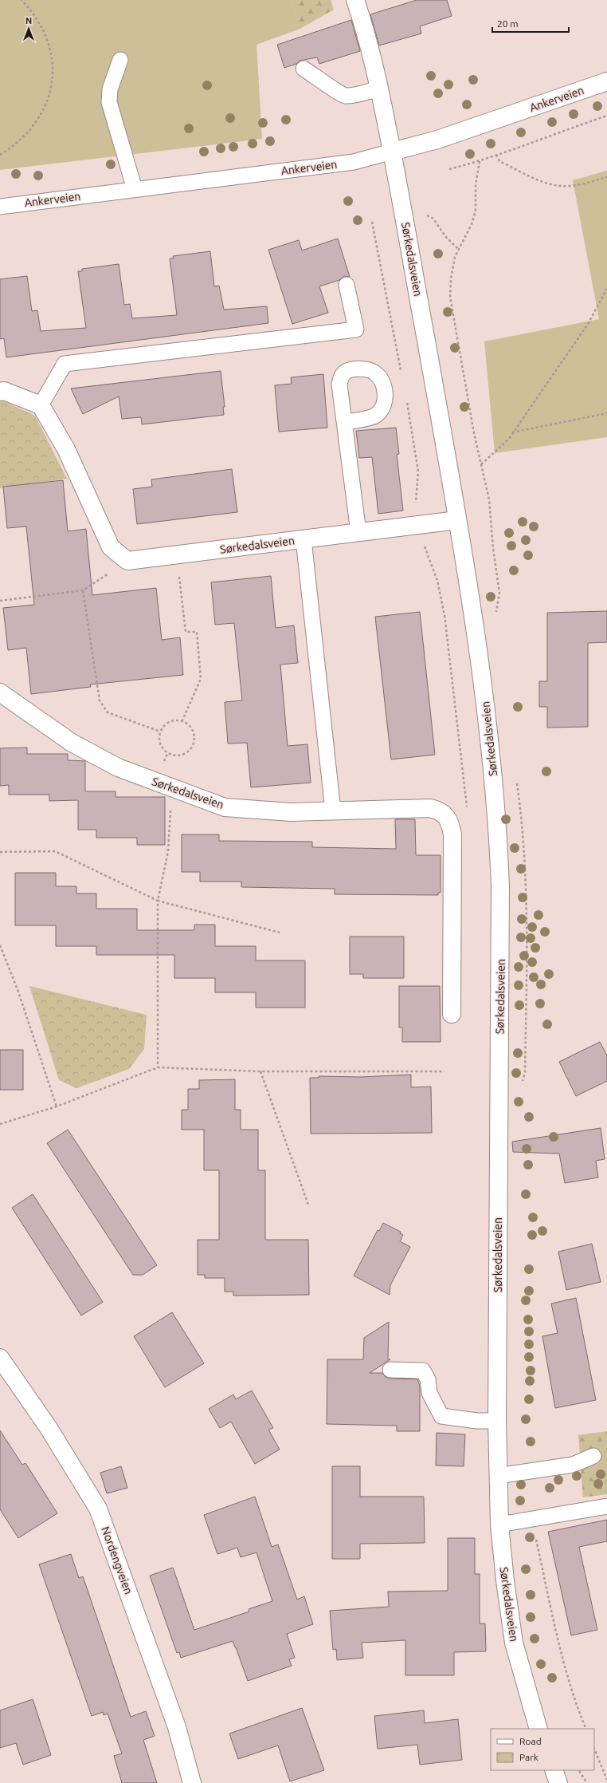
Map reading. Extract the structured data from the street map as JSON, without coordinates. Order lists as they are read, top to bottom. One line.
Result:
{"streets":{"street":["Ankerveien","Sørkedalsveien","Nordengveien"]},"crossings":[["Ankerveien","Sørkedalsveien"]],"legend":["Road","Park"],"scale_bar":"20 m","north":"top"}
